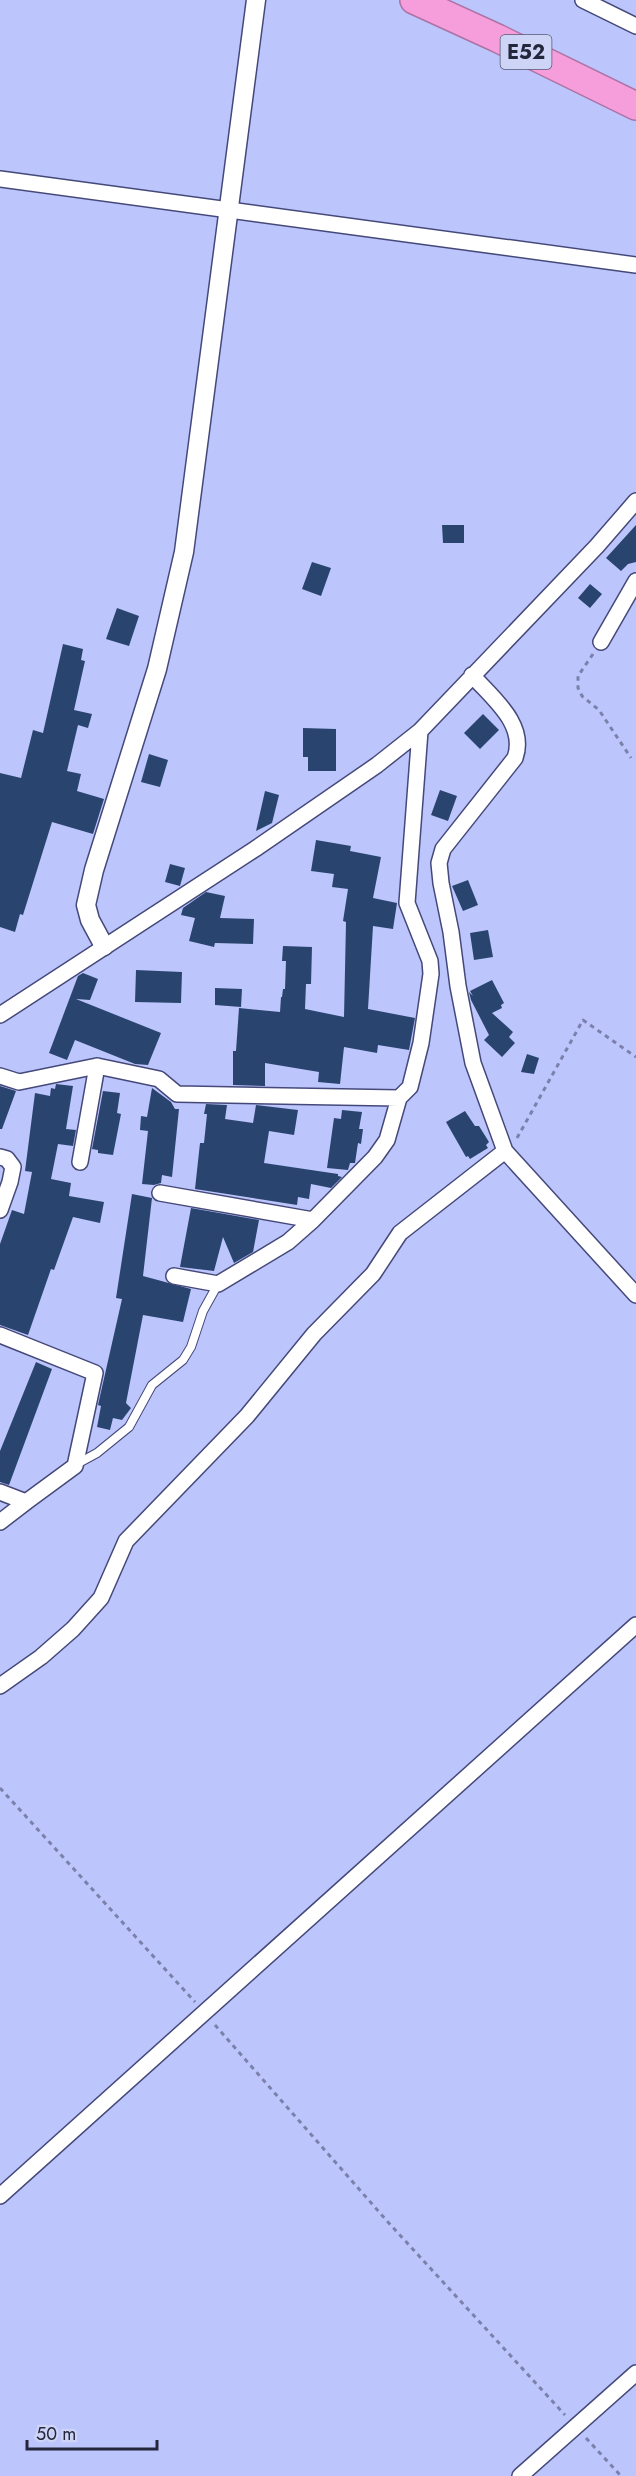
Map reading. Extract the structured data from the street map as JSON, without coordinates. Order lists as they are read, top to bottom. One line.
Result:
{"streets":{"highway":["E52"]},"scale_bar":"50 m"}
